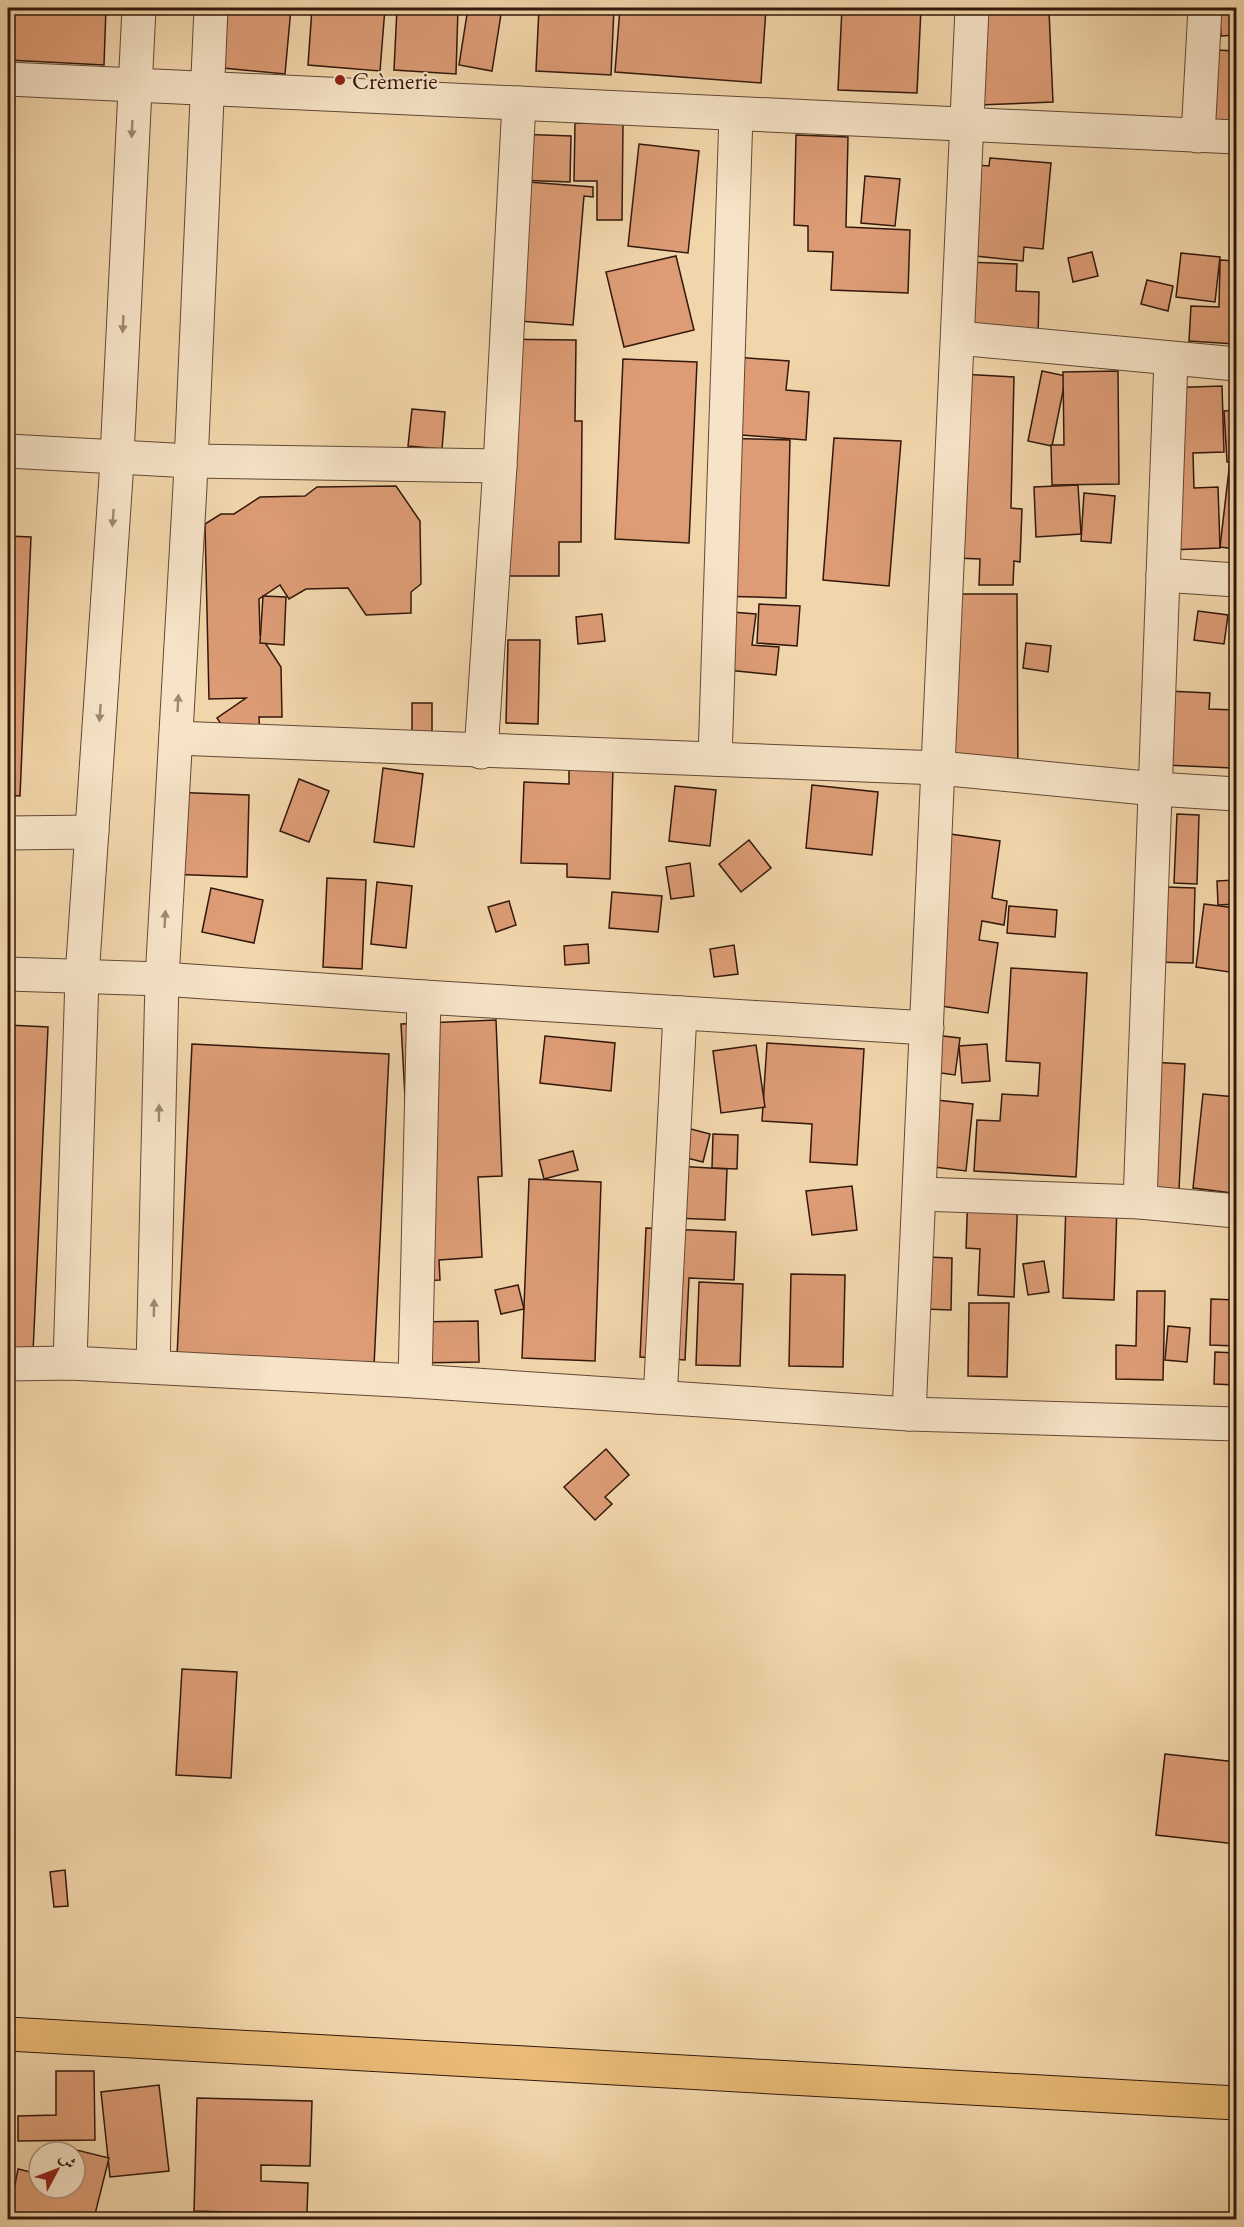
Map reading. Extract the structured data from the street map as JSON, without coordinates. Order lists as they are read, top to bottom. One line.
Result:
{"places":["Crèmerie"],"north":"top right"}
